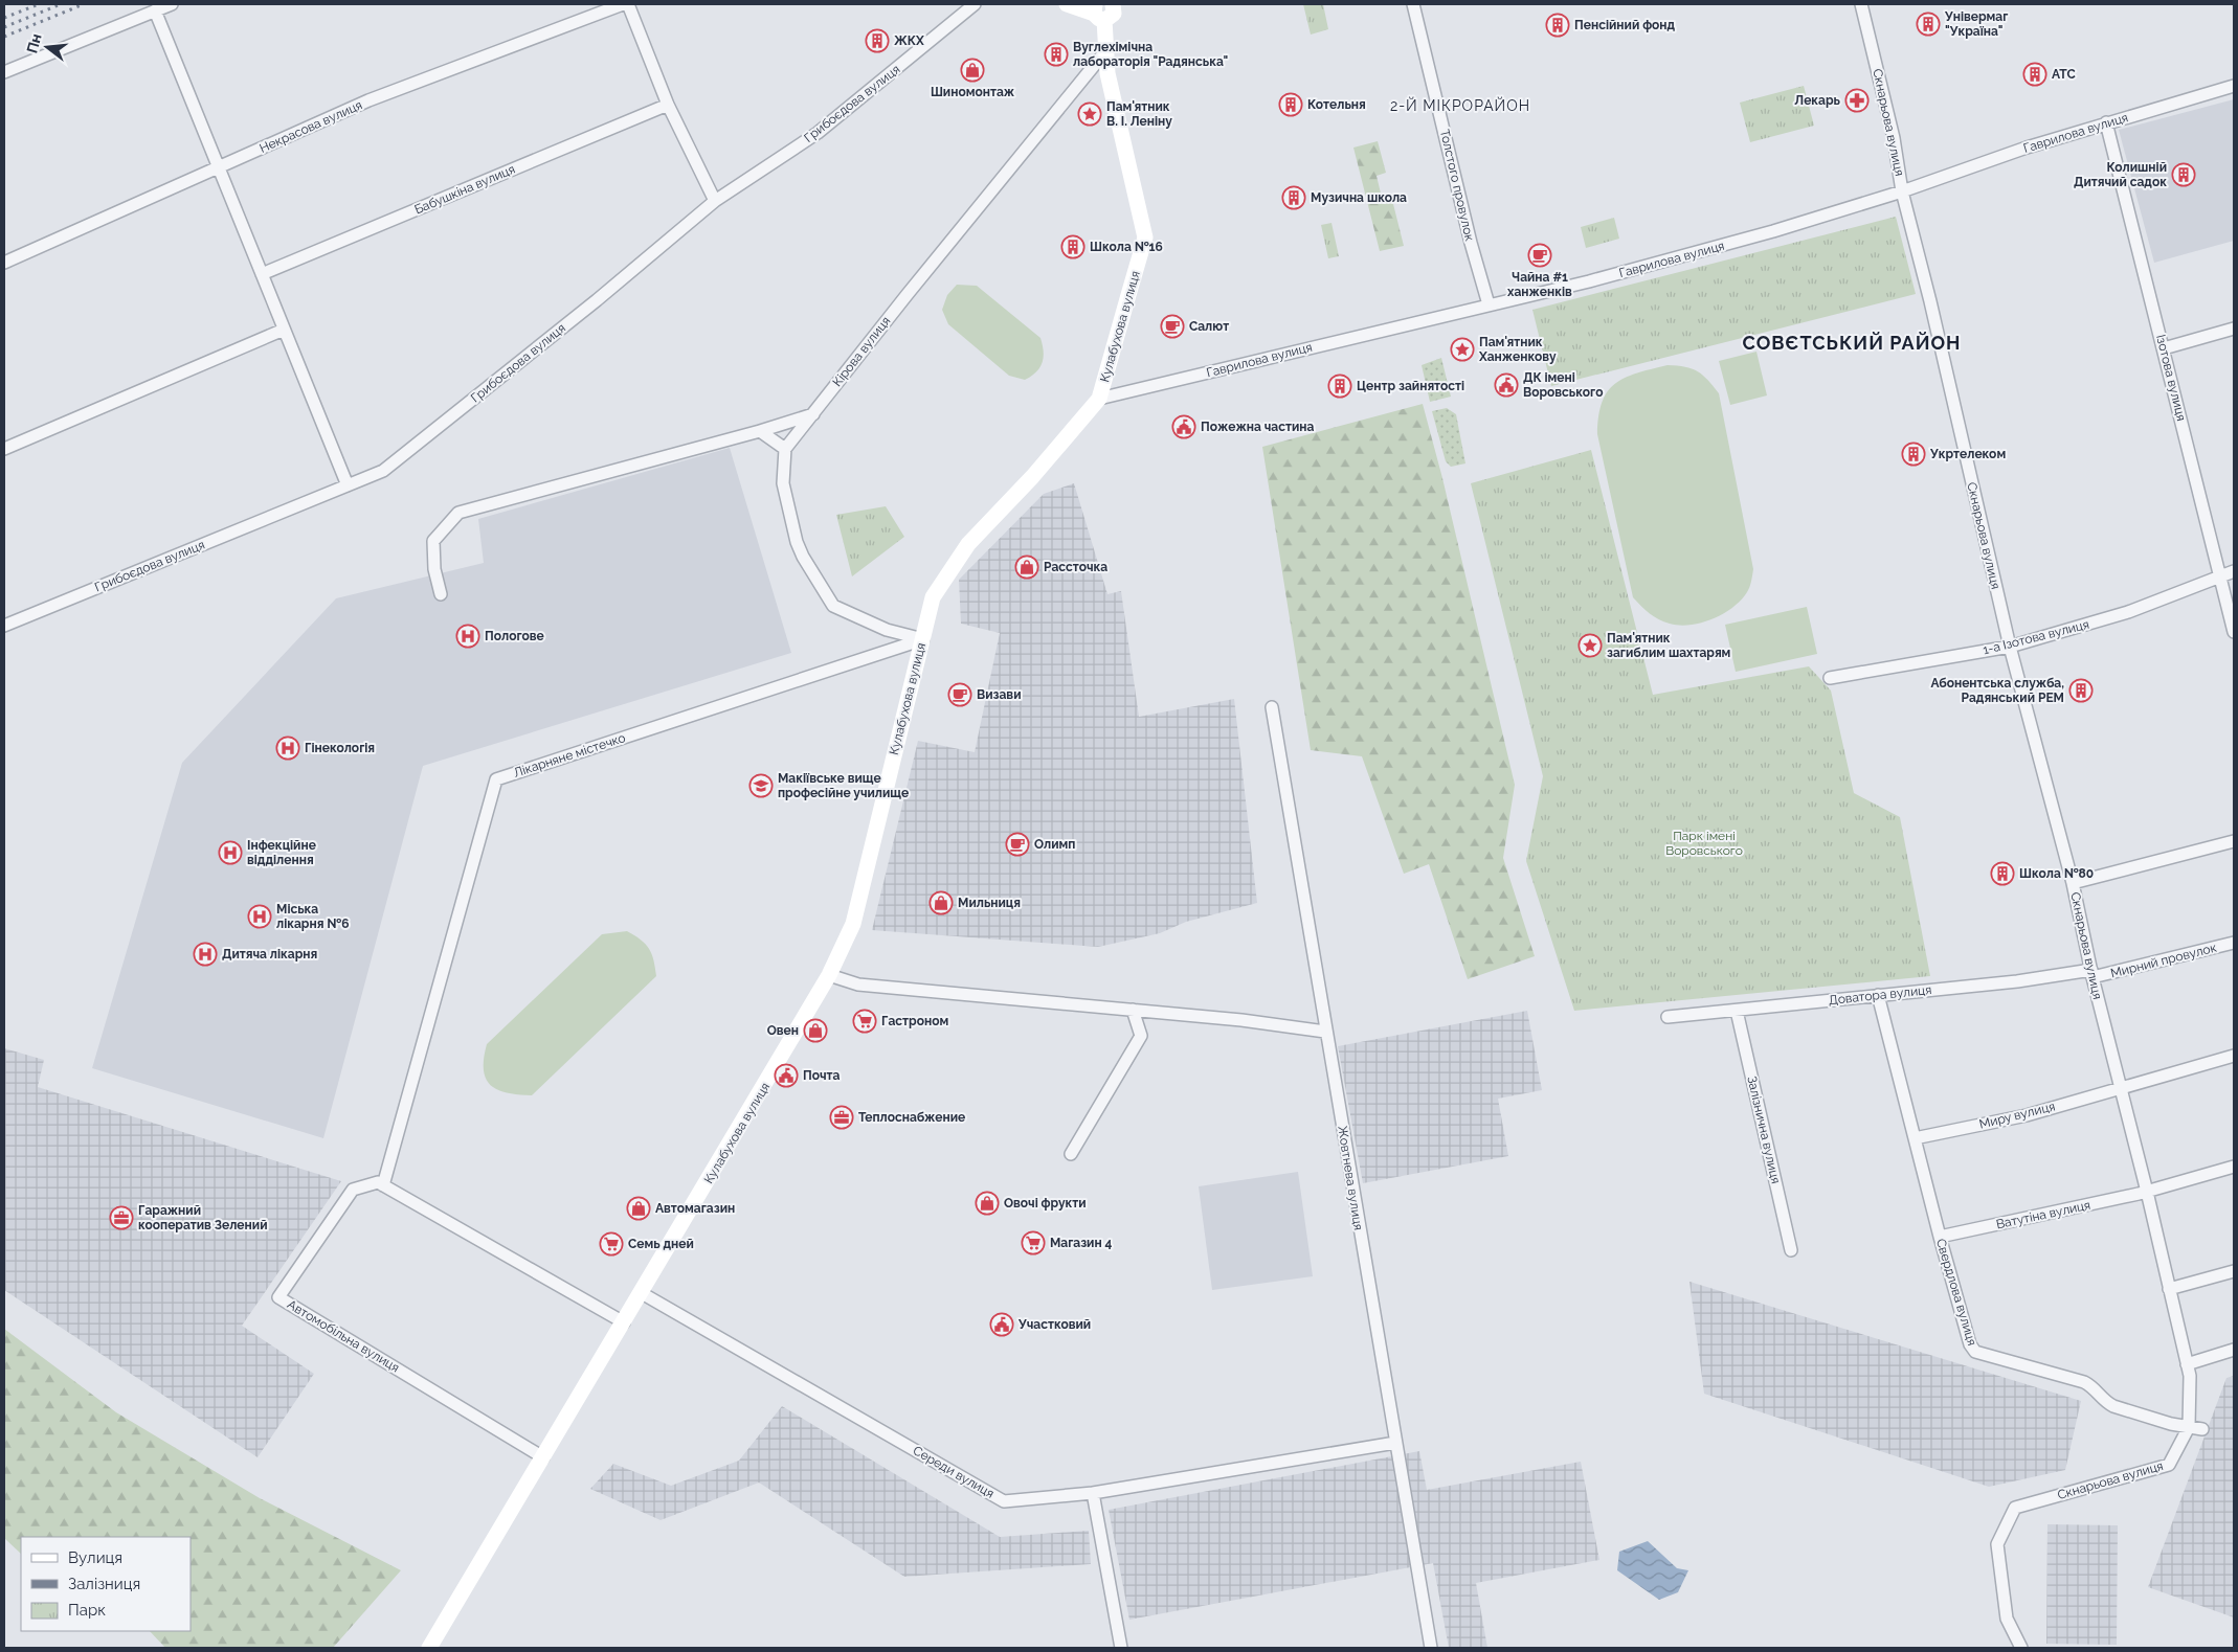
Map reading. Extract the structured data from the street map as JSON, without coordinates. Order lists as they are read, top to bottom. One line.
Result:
{"streets":{"street":["Грибоєдова вулиця","Скнарьова вулиця","Некрасова вулиця","Гаврилова вулиця","Толстого провулок","Бабушкіна вулиця","Кулабухова вулиця","Кірова вулиця","Ізотова вулиця","1-а Ізотова вулиця","Лікарняне містечко","Мирний провулок","Доватора вулиця","Миру вулиця","Залізнична вулиця","Жовтнева вулиця","Ватутіна вулиця","Свердлова вулиця","Автомобільна вулиця","Середи вулиця"]},"crossings":[["Скнарьова вулиця","Гаврилова вулиця"],["Скнарьова вулиця","1-а Ізотова вулиця"],["Скнарьова вулиця","Мирний провулок"],["Скнарьова вулиця","Доватора вулиця"],["Скнарьова вулиця","Миру вулиця"],["Скнарьова вулиця","Ватутіна вулиця"],["Скнарьова вулиця","Свердлова вулиця"],["Гаврилова вулиця","Толстого провулок"],["Гаврилова вулиця","Кулабухова вулиця"],["Гаврилова вулиця","Ізотова вулиця"],["Кулабухова вулиця","Кірова вулиця"],["Кулабухова вулиця","Лікарняне містечко"],["Кулабухова вулиця","Автомобільна вулиця"],["Кулабухова вулиця","Середи вулиця"],["Ізотова вулиця","1-а Ізотова вулиця"],["Лікарняне містечко","Автомобільна вулиця"],["Мирний провулок","Доватора вулиця"],["Доватора вулиця","Залізнична вулиця"],["Доватора вулиця","Свердлова вулиця"],["Миру вулиця","Свердлова вулиця"],["Жовтнева вулиця","Середи вулиця"],["Ватутіна вулиця","Свердлова вулиця"]],"districts":["2-Й МІКРОРАЙОН","СОВЄТСЬКИЙ РАЙОН"],"parks":["Парк імені Воровського"],"places":{"building":["Універмаг \"Україна\"","Пенсійний фонд","ЖКХ","Вуглехімічна лабораторія \"Радянська\"","АТС","Котельня","Колишній Дитячий садок","Музична школа","Школа №16","Центр зайнятості","Укртелеком","Абонентська служба, Радянський РЕМ","Школа №80"],"shop":["Шиномонтаж","Рассточка","Мильниця","Овен","Овочі фрукти","Автомагазин"],"pharmacy":["Лекарь"],"place":["Пам'ятник В. І. Леніну","Пам'ятник Ханженкову","Пам'ятник загиблим шахтарям"],"cafe":["Чайна #1 ханженків","Салют","Визави","Олимп"],"public building":["ДК імені Воровського","Пожежна частина","Почта","Участковий"],"hospital":["Пологове","Гінекологія","Інфекційне відділення","Міська лікарня №6","Дитяча лікарня"],"school or university":["Макіївське вище професійне училище"],"supermarket":["Гастроном","Магазин 4","Семь дней"],"office":["Теплоснабжение","Гаражний кооператив Зелений"]},"legend":["Вулиця","Залізниця","Парк"],"north":"left"}
